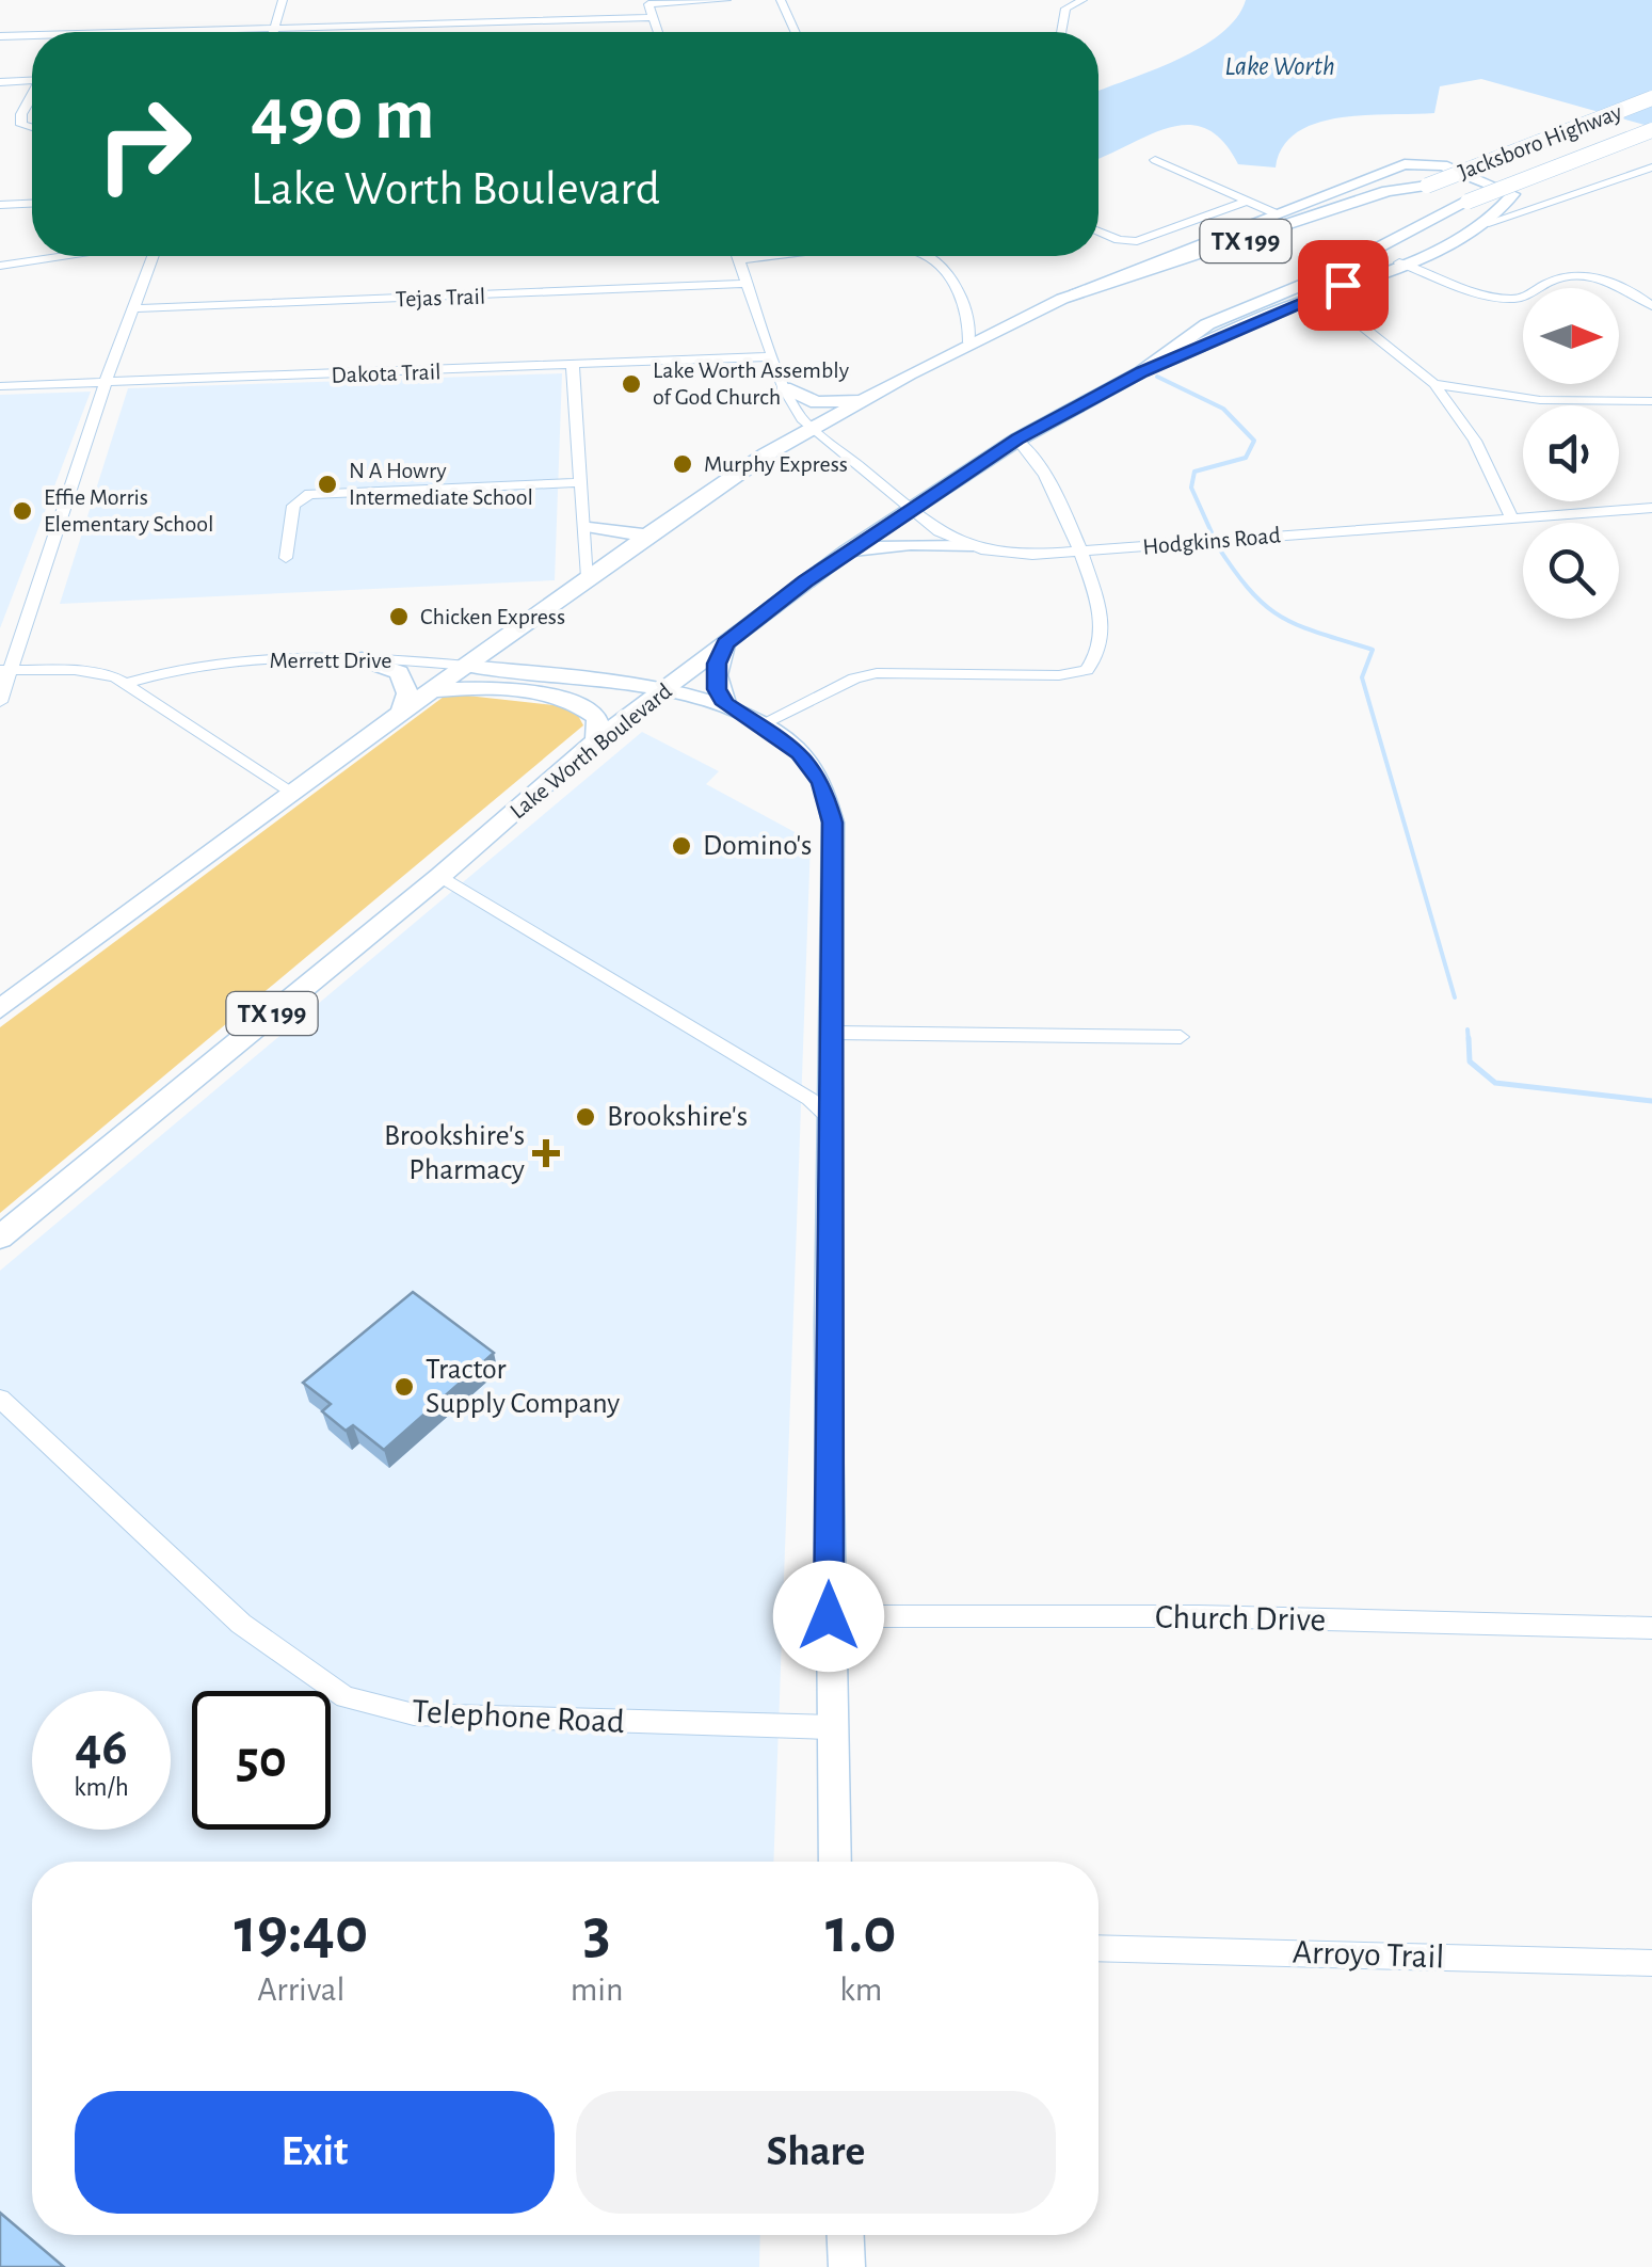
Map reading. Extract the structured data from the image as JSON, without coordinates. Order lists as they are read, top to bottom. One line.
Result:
{"streets":{"highway":["Jacksboro Highway","TX 199","Lake Worth Boulevard"],"main road":["Merrett Drive"],"street":["Tejas Trail","Dakota Trail","Hodgkins Road","Church Drive","Telephone Road","Arroyo Trail"]},"crossings":[["Jacksboro Highway","TX 199"],["Jacksboro Highway","Lake Worth Boulevard"],["TX 199","Hodgkins Road"],["TX 199","Merrett Drive"],["TX 199","Lake Worth Boulevard"],["Tejas Trail","Hodgkins Road"],["Dakota Trail","Hodgkins Road"],["Hodgkins Road","Lake Worth Boulevard"],["Merrett Drive","Lake Worth Boulevard"],["Merrett Drive","Church Drive"],["Merrett Drive","Telephone Road"]],"water":["Lake Worth"],"places":{"other":["Lake Worth Assembly of God Church","Murphy Express","N A Howry Intermediate School","Effie Morris Elementary School","Chicken Express","Domino's","Brookshire's","Tractor Supply Company"],"health":["Brookshire's Pharmacy"]},"north":"right","page":{"turn":["490 m","Lake Worth Boulevard"],"speed":"46 km/h","limit":"50","eta":["19:40","Arrival","3","min","1.0","km"],"buttons":["Exit","Share"]}}
